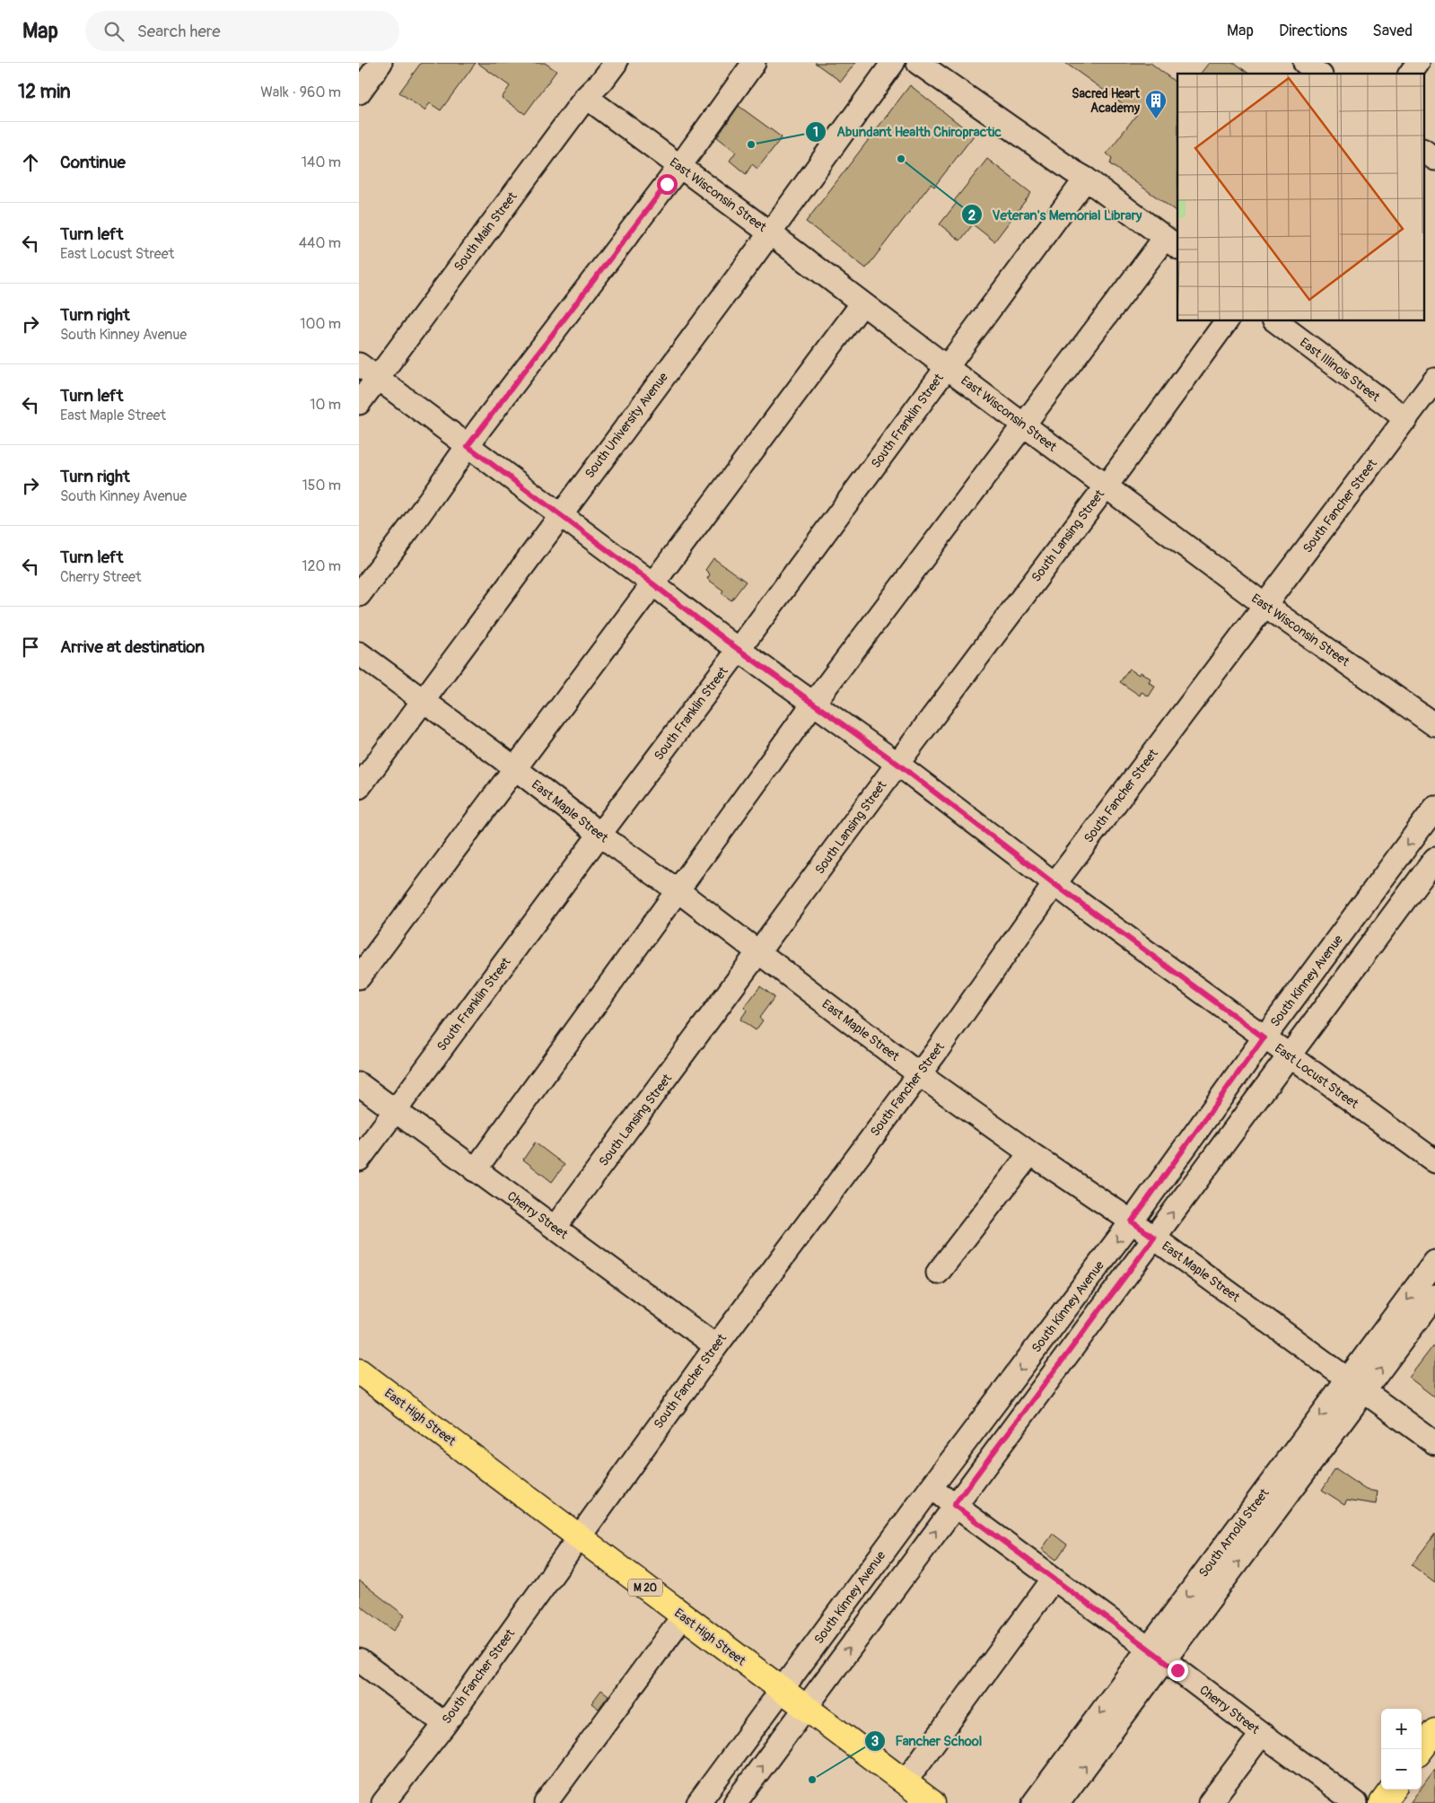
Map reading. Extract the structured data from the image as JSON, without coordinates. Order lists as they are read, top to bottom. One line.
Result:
{"streets":{"main road":["East High Street","M 20"],"street":["East Wisconsin Street","South Main Street","East Illinois Street","South Franklin Street","South University Avenue","South Fancher Street","South Lansing Street","East Maple Street","South Kinney Avenue","East Locust Street","Cherry Street","South Arnold Street"]},"crossings":[["East Wisconsin Street","South Main Street"],["East Wisconsin Street","South Franklin Street"],["East Wisconsin Street","South University Avenue"],["East Wisconsin Street","South Fancher Street"],["East Wisconsin Street","South Lansing Street"],["South Main Street","East Locust Street"],["East Illinois Street","South Fancher Street"],["South Franklin Street","East Maple Street"],["South Franklin Street","East Locust Street"],["South Franklin Street","Cherry Street"],["South University Avenue","East Maple Street"],["South University Avenue","East Locust Street"],["South Fancher Street","East Maple Street"],["South Fancher Street","East Locust Street"],["South Fancher Street","Cherry Street"],["South Fancher Street","East High Street"],["South Lansing Street","East Maple Street"],["South Lansing Street","East Locust Street"],["South Lansing Street","Cherry Street"],["East Maple Street","South Kinney Avenue"],["East Maple Street","South Arnold Street"],["South Kinney Avenue","East Locust Street"],["South Kinney Avenue","Cherry Street"],["South Kinney Avenue","East High Street"],["Cherry Street","South Arnold Street"]],"places":{"building":["Sacred Heart Academy"],"other":["Abundant Health Chiropractic","Veteran's Memorial Library","Fancher School"]},"page":{"header":"Map","search":"Search here","nav":["Map","Directions","Saved"],"heading":["12 min","Walk · 960 m"],"list":[["Continue","140 m"],["Turn left","East Locust Street","440 m"],["Turn right","South Kinney Avenue","100 m"],["Turn left","East Maple Street","10 m"],["Turn right","South Kinney Avenue","150 m"],["Turn left","Cherry Street","120 m"],"Arrive at destination"],"map_buttons":["+","−"]}}
